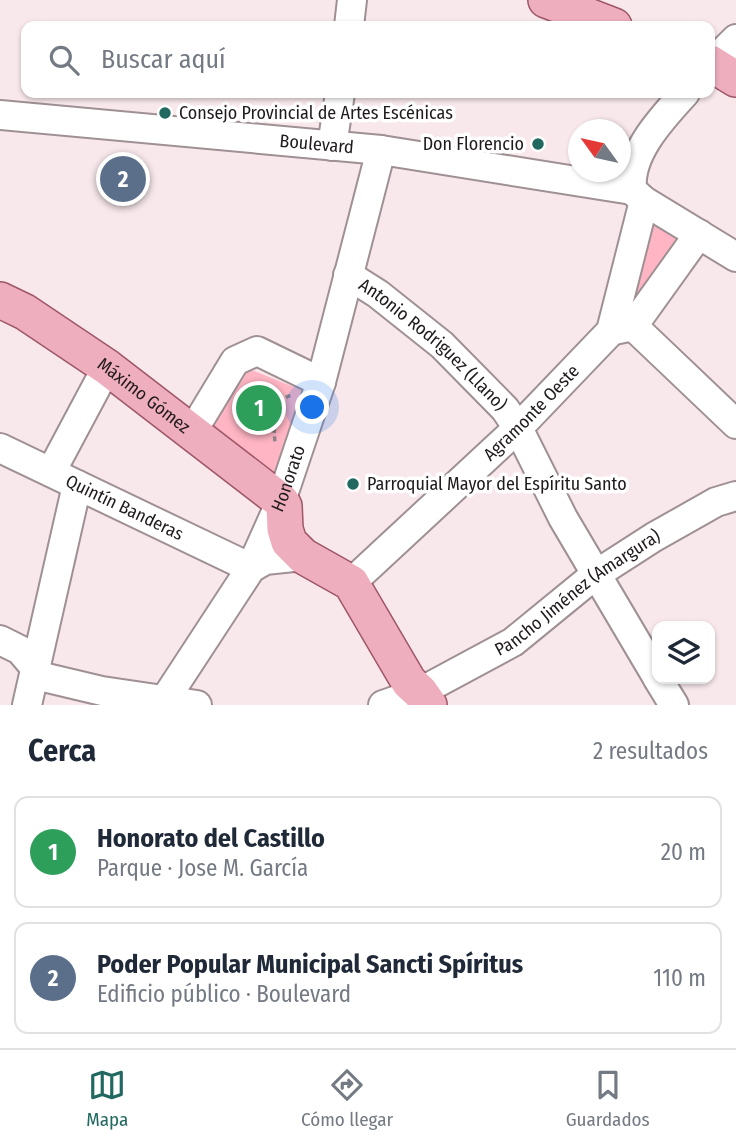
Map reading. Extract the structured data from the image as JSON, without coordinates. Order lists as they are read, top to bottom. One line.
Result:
{"streets":{"main road":["Máximo Gómez"],"street":["Boulevard","Antonio Rodriguez (Llano)","Agramonte Oeste","Honorato","Quintín Banderas","Pancho Jiménez (Amargura)"]},"crossings":[["Boulevard","Agramonte Oeste"],["Boulevard","Honorato"],["Antonio Rodriguez (Llano)","Agramonte Oeste"],["Antonio Rodriguez (Llano)","Honorato"],["Antonio Rodriguez (Llano)","Pancho Jiménez (Amargura)"],["Máximo Gómez","Honorato"],["Honorato","Quintín Banderas"]],"places":["Consejo Provincial de Artes Escénicas","Don Florencio","Parroquial Mayor del Espíritu Santo"],"north":"top left","page":{"search":"Buscar aquí","pins":["2","1"],"heading":["Cerca","2 resultados"],"list":[{"mark":"1","name":"Honorato del Castillo","note":"Parque · Jose M. García","value":"20 m"},{"mark":"2","name":"Poder Popular Municipal Sancti Spíritus","note":"Edificio público · Boulevard","value":"110 m"}],"nav":["Mapa","Cómo llegar","Guardados"]}}
